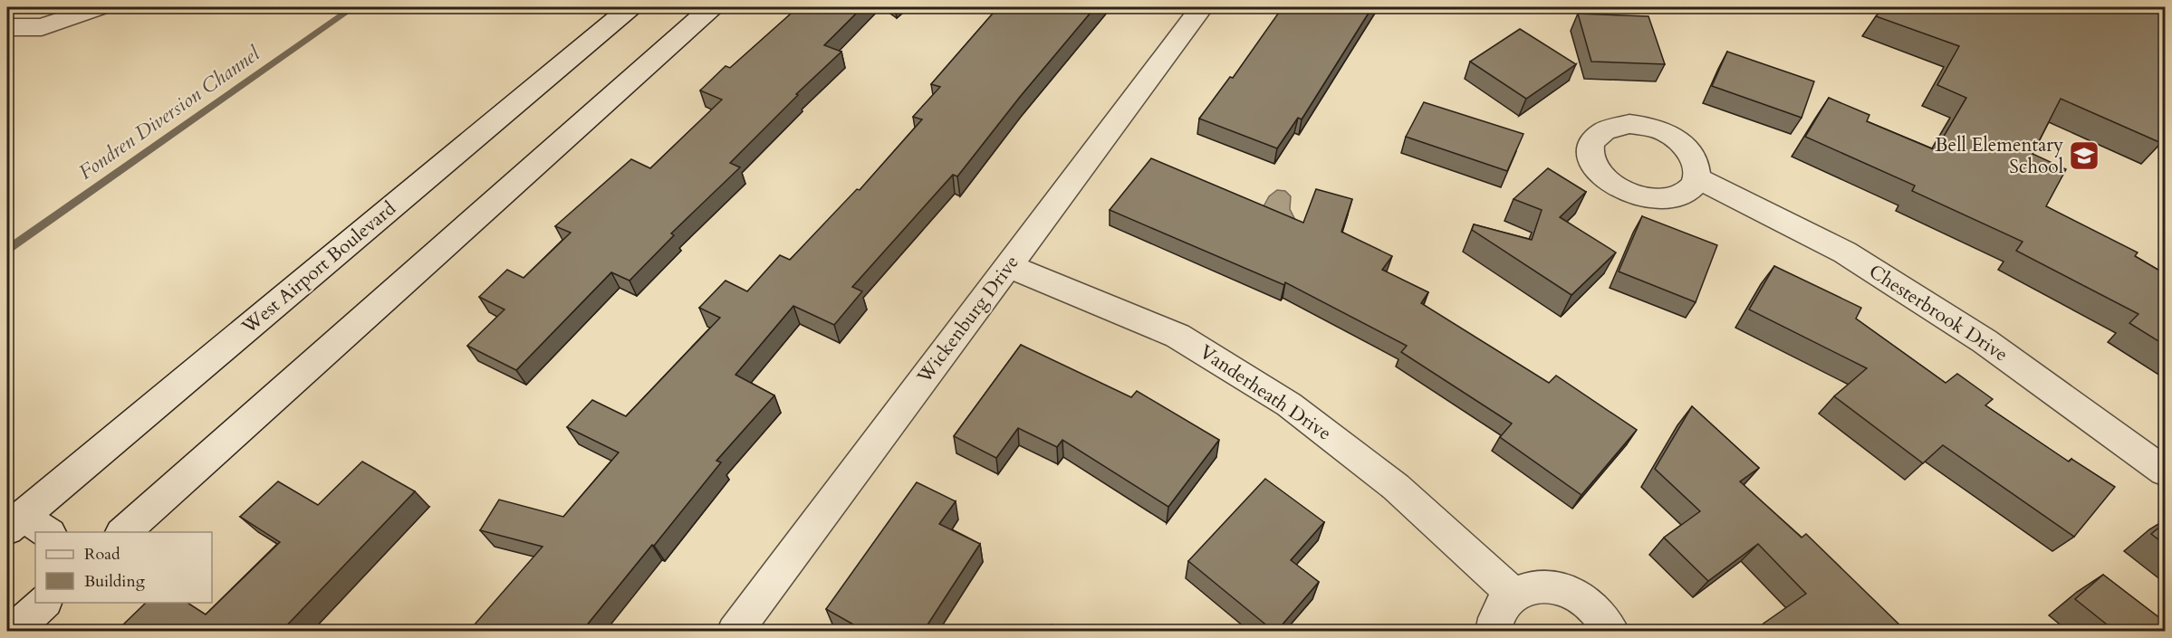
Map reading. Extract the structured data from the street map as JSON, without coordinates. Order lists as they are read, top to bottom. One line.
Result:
{"streets":{"street":["West Airport Boulevard","Chesterbrook Drive","Wickenburg Drive","Vanderheath Drive"]},"crossings":[["Wickenburg Drive","Vanderheath Drive"]],"water":["Fondren Diversion Channel"],"places":{"school or university":["Bell Elementary School"]},"legend":["Road","Building"]}
